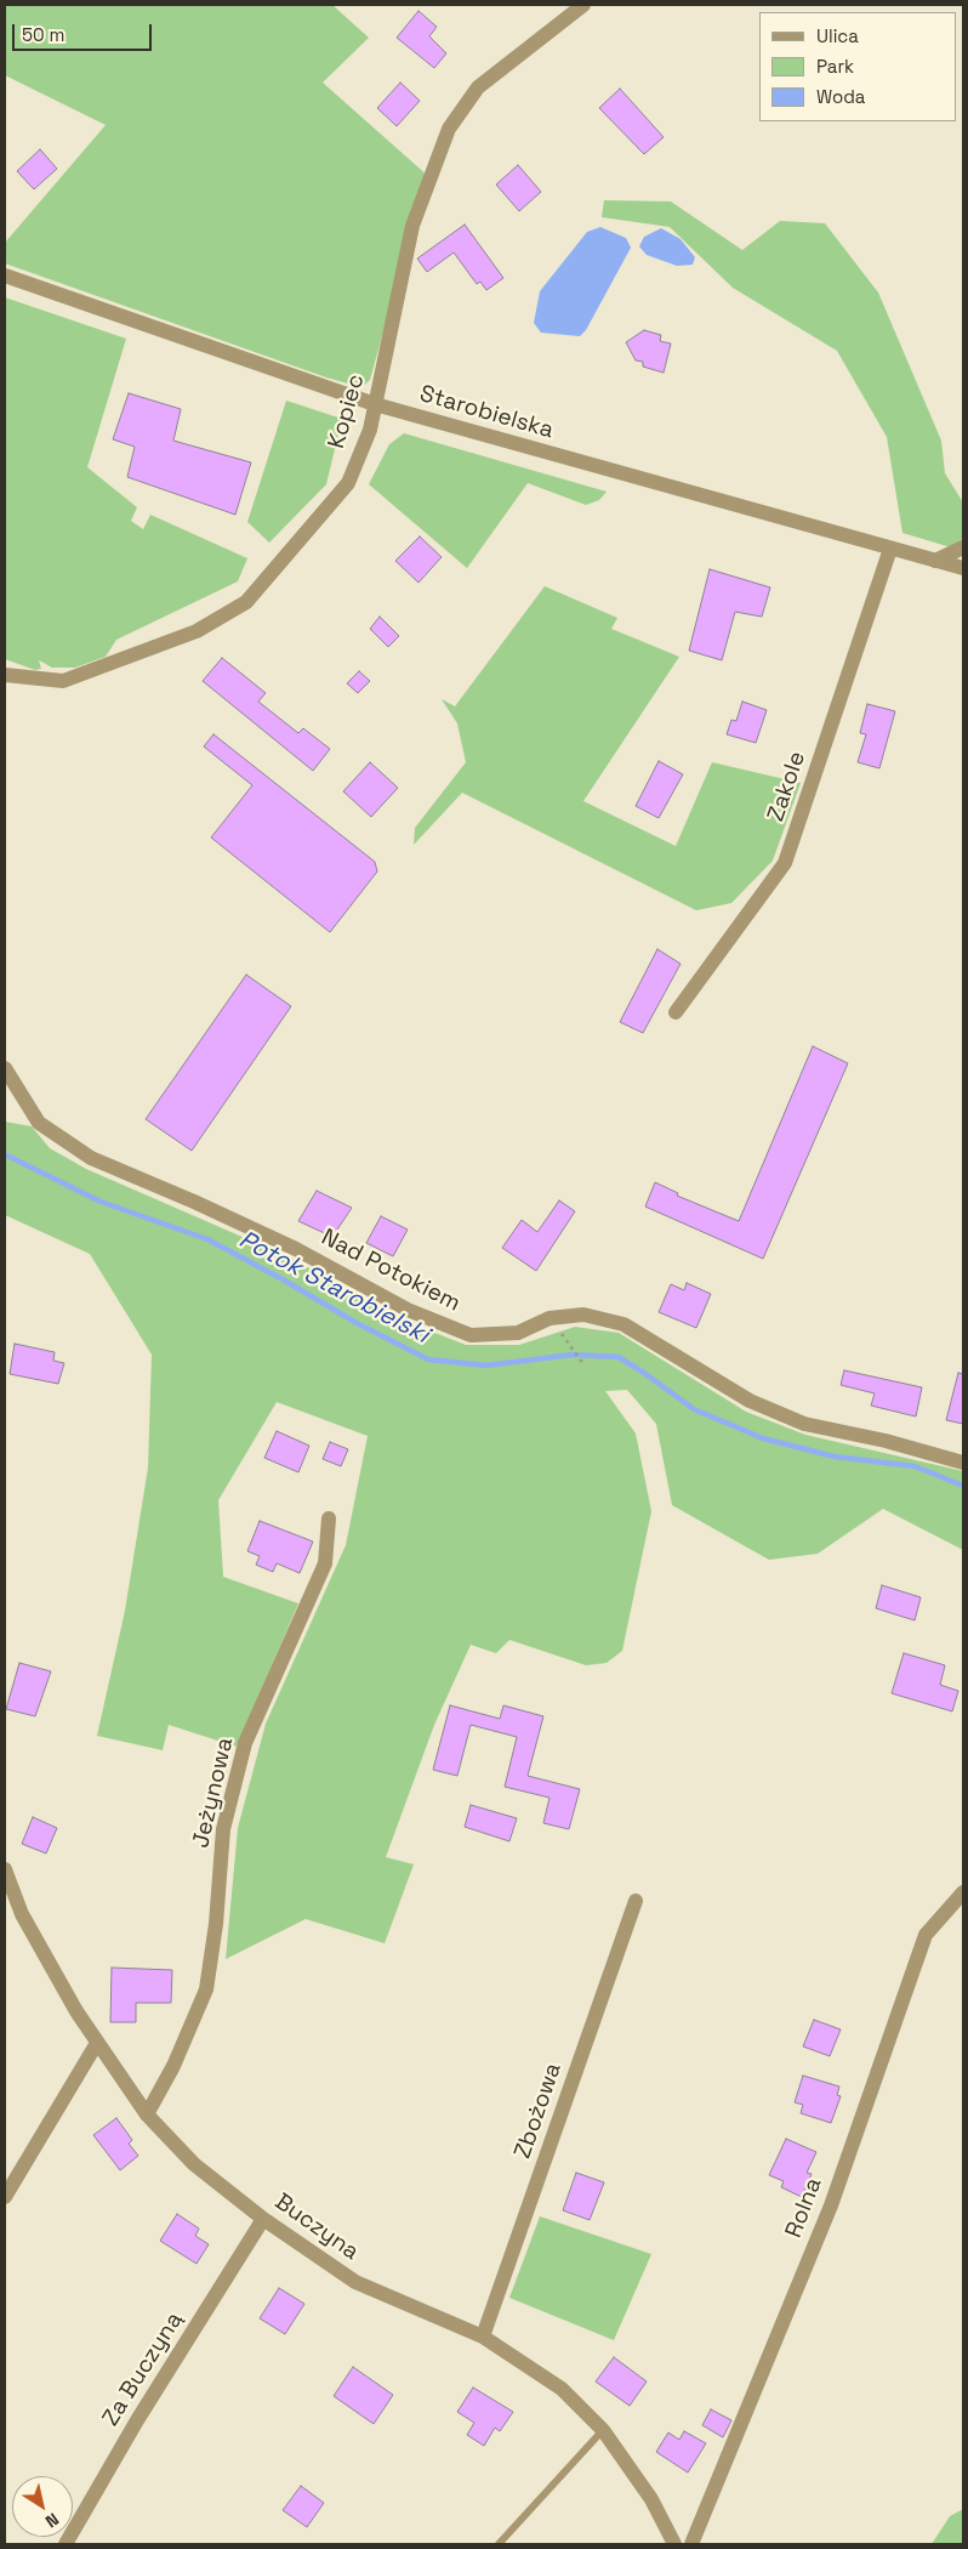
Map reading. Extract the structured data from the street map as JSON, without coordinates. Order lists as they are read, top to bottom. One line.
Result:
{"streets":{"street":["Kopiec","Starobielska","Zakole","Nad Potokiem","Jeżynowa","Zbożowa","Rolna","Buczyna","Za Buczyną"]},"crossings":[["Kopiec","Starobielska"],["Starobielska","Zakole"],["Jeżynowa","Buczyna"],["Zbożowa","Buczyna"],["Buczyna","Za Buczyną"]],"water":["Potok Starobielski"],"legend":["Ulica","Park","Woda"],"scale_bar":"50 m","north":"bottom right"}
